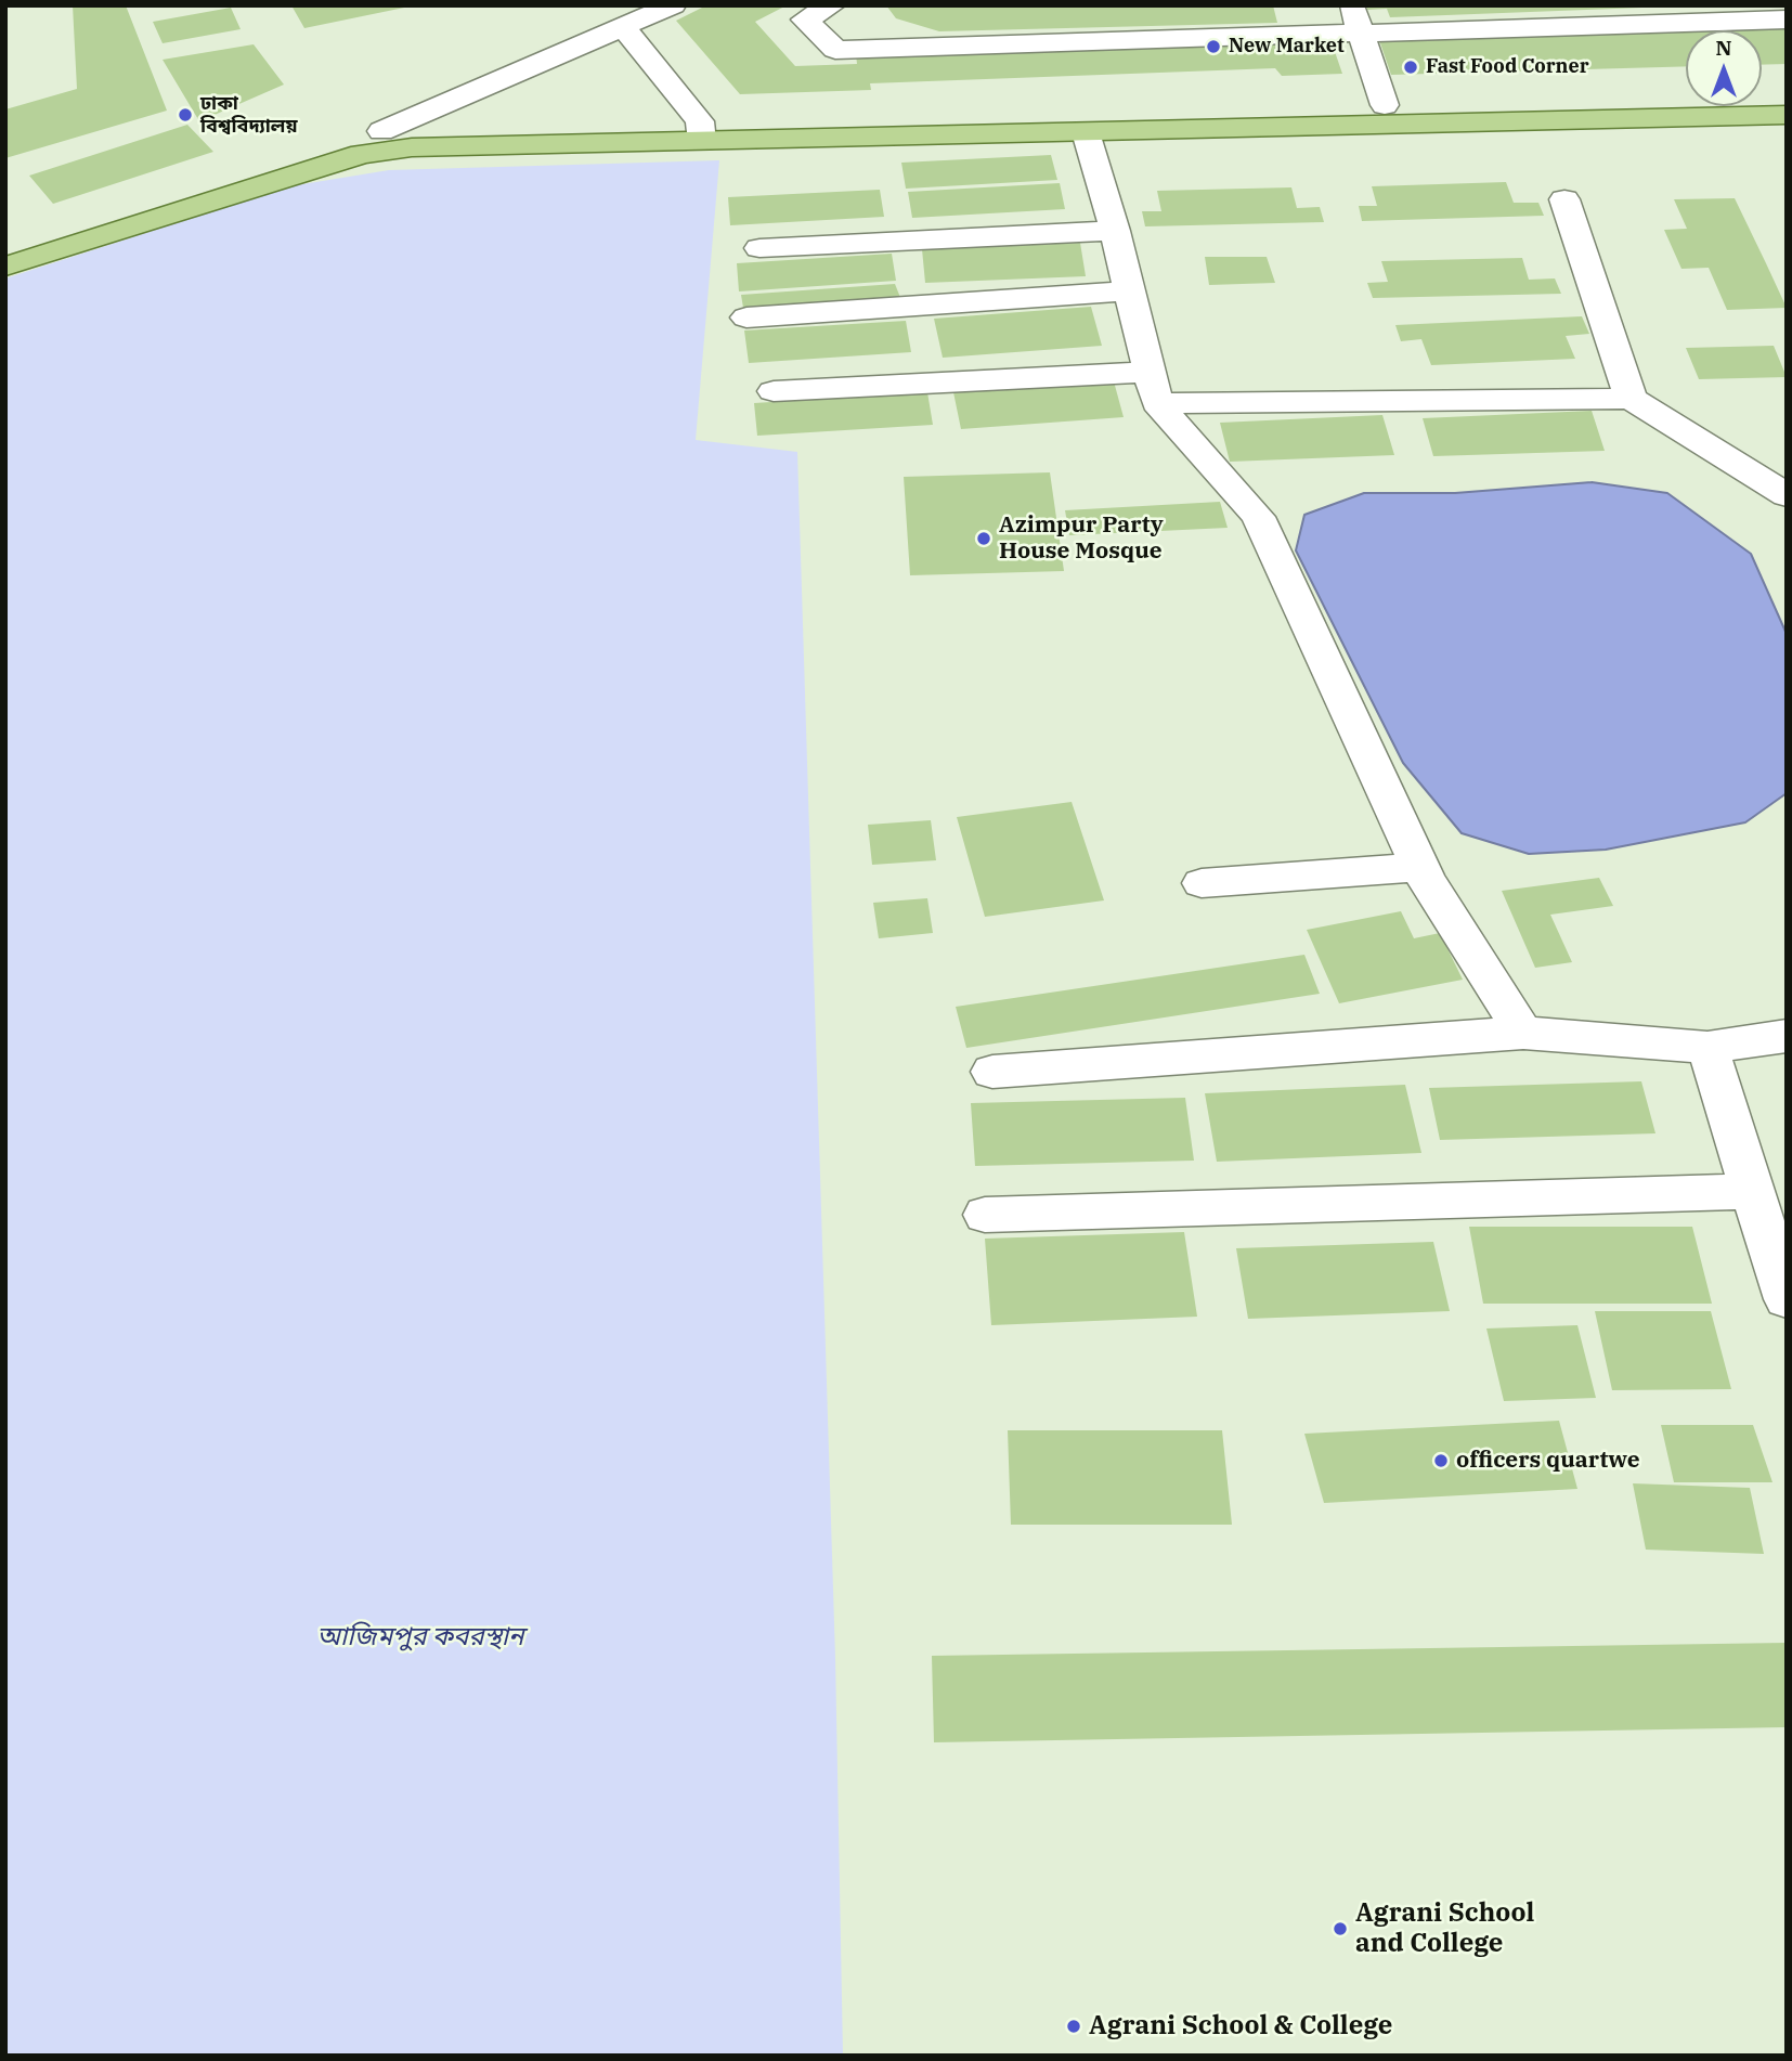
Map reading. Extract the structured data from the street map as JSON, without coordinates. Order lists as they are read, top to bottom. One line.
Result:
{"parks":["আজিমপুর কবরস্থান"],"places":["New Market","Fast Food Corner","ঢাকা বিশ্ববিদ্যালয়","Azimpur Party House Mosque","officers quartwe","Agrani School and College","Agrani School & College"],"north":"top"}
